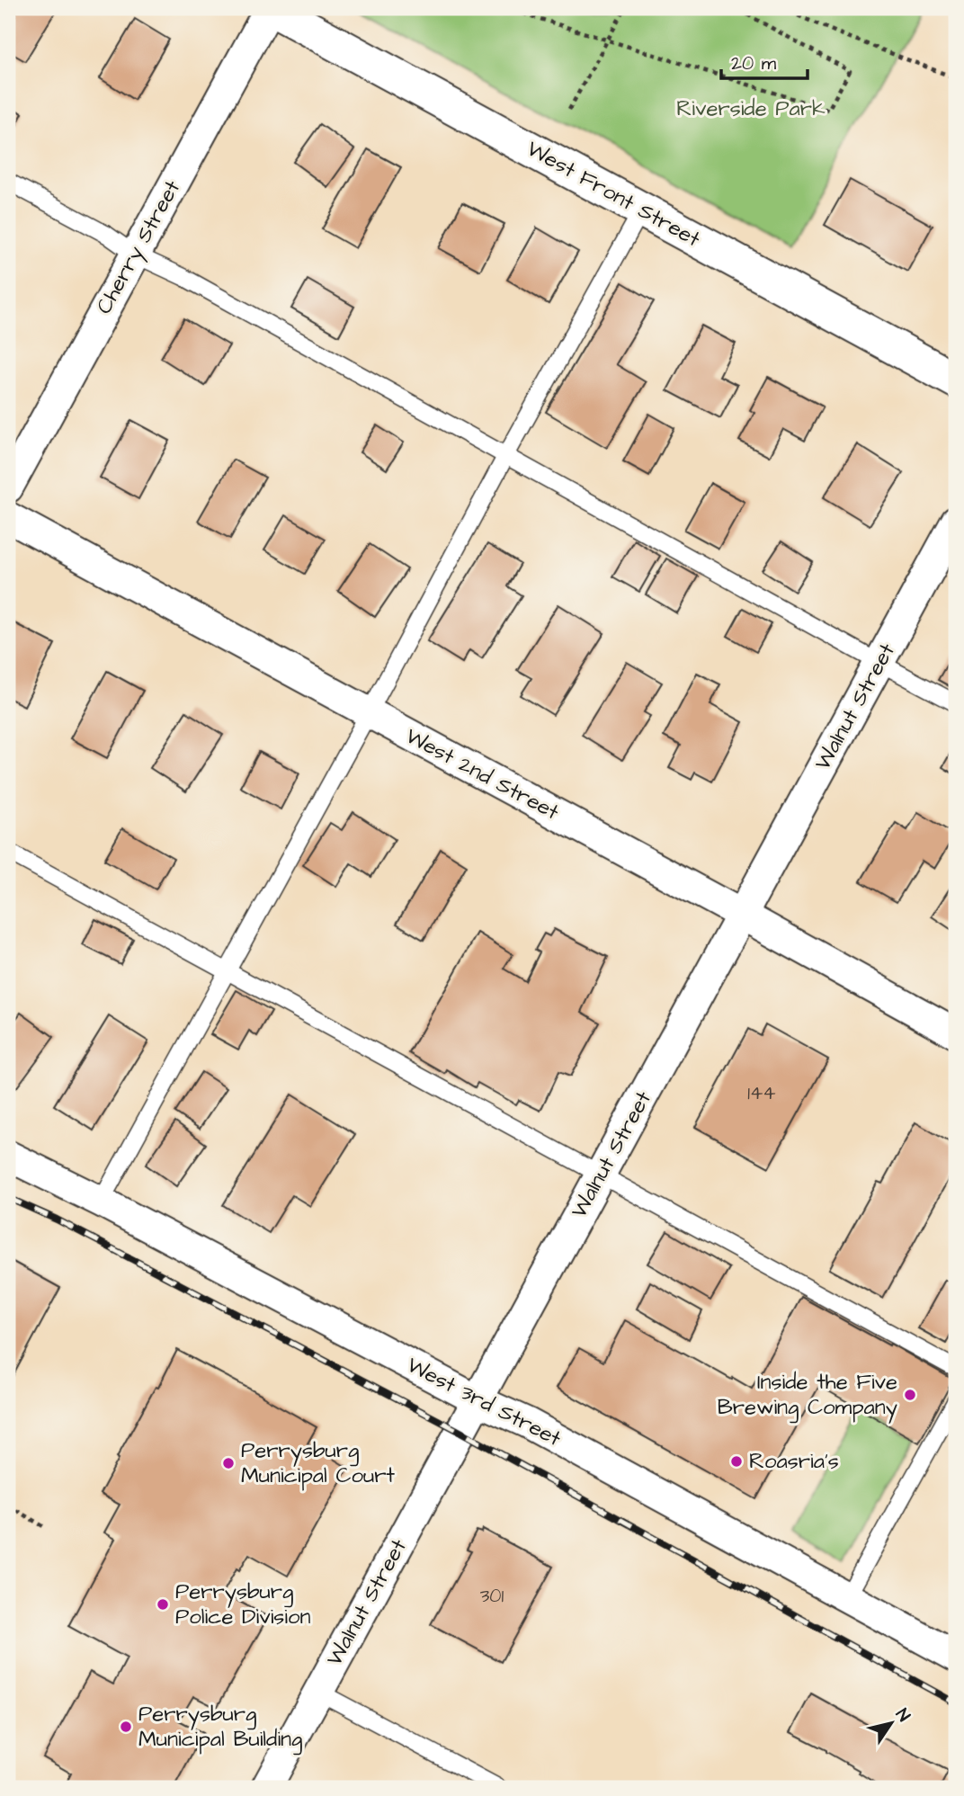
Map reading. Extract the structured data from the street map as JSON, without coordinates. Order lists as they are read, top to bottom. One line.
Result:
{"streets":{"main road":["West Front Street"],"street":["Cherry Street","Walnut Street","West 2nd Street","West 3rd Street"]},"crossings":[["West Front Street","Cherry Street"],["Walnut Street","West 2nd Street"],["Walnut Street","West 3rd Street"]],"parks":["Riverside Park"],"places":["Inside the Five Brewing Company","Roasria's","Perrysburg Municipal Court","Perrysburg Police Division","Perrysburg Municipal Building"],"house_numbers":["144","301"],"scale_bar":"20 m","north":"top right"}
